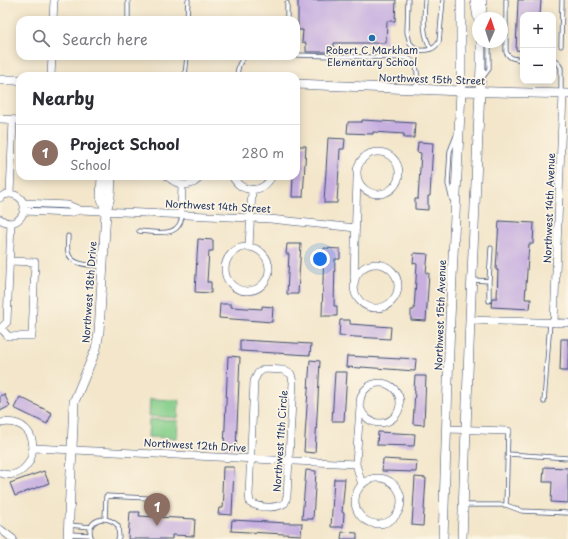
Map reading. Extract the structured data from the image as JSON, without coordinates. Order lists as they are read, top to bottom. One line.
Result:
{"streets":{"street":["Northwest 15th Street","Northwest 14th Street","Northwest 14th Avenue","Northwest 18th Drive","Northwest 15th Avenue","Northwest 11th Circle","Northwest 12th Drive"]},"crossings":[["Northwest 15th Street","Northwest 14th Avenue"],["Northwest 15th Street","Northwest 15th Avenue"],["Northwest 14th Street","Northwest 18th Drive"],["Northwest 18th Drive","Northwest 12th Drive"],["Northwest 11th Circle","Northwest 12th Drive"]],"places":["Robert C Markham Elementary School"],"north":"top","page":{"map_buttons":["+","−"],"search":"Search here","heading":"Nearby","list":[{"mark":"1","name":"Project School","note":"School","value":"280 m"}],"pins":"1"}}
